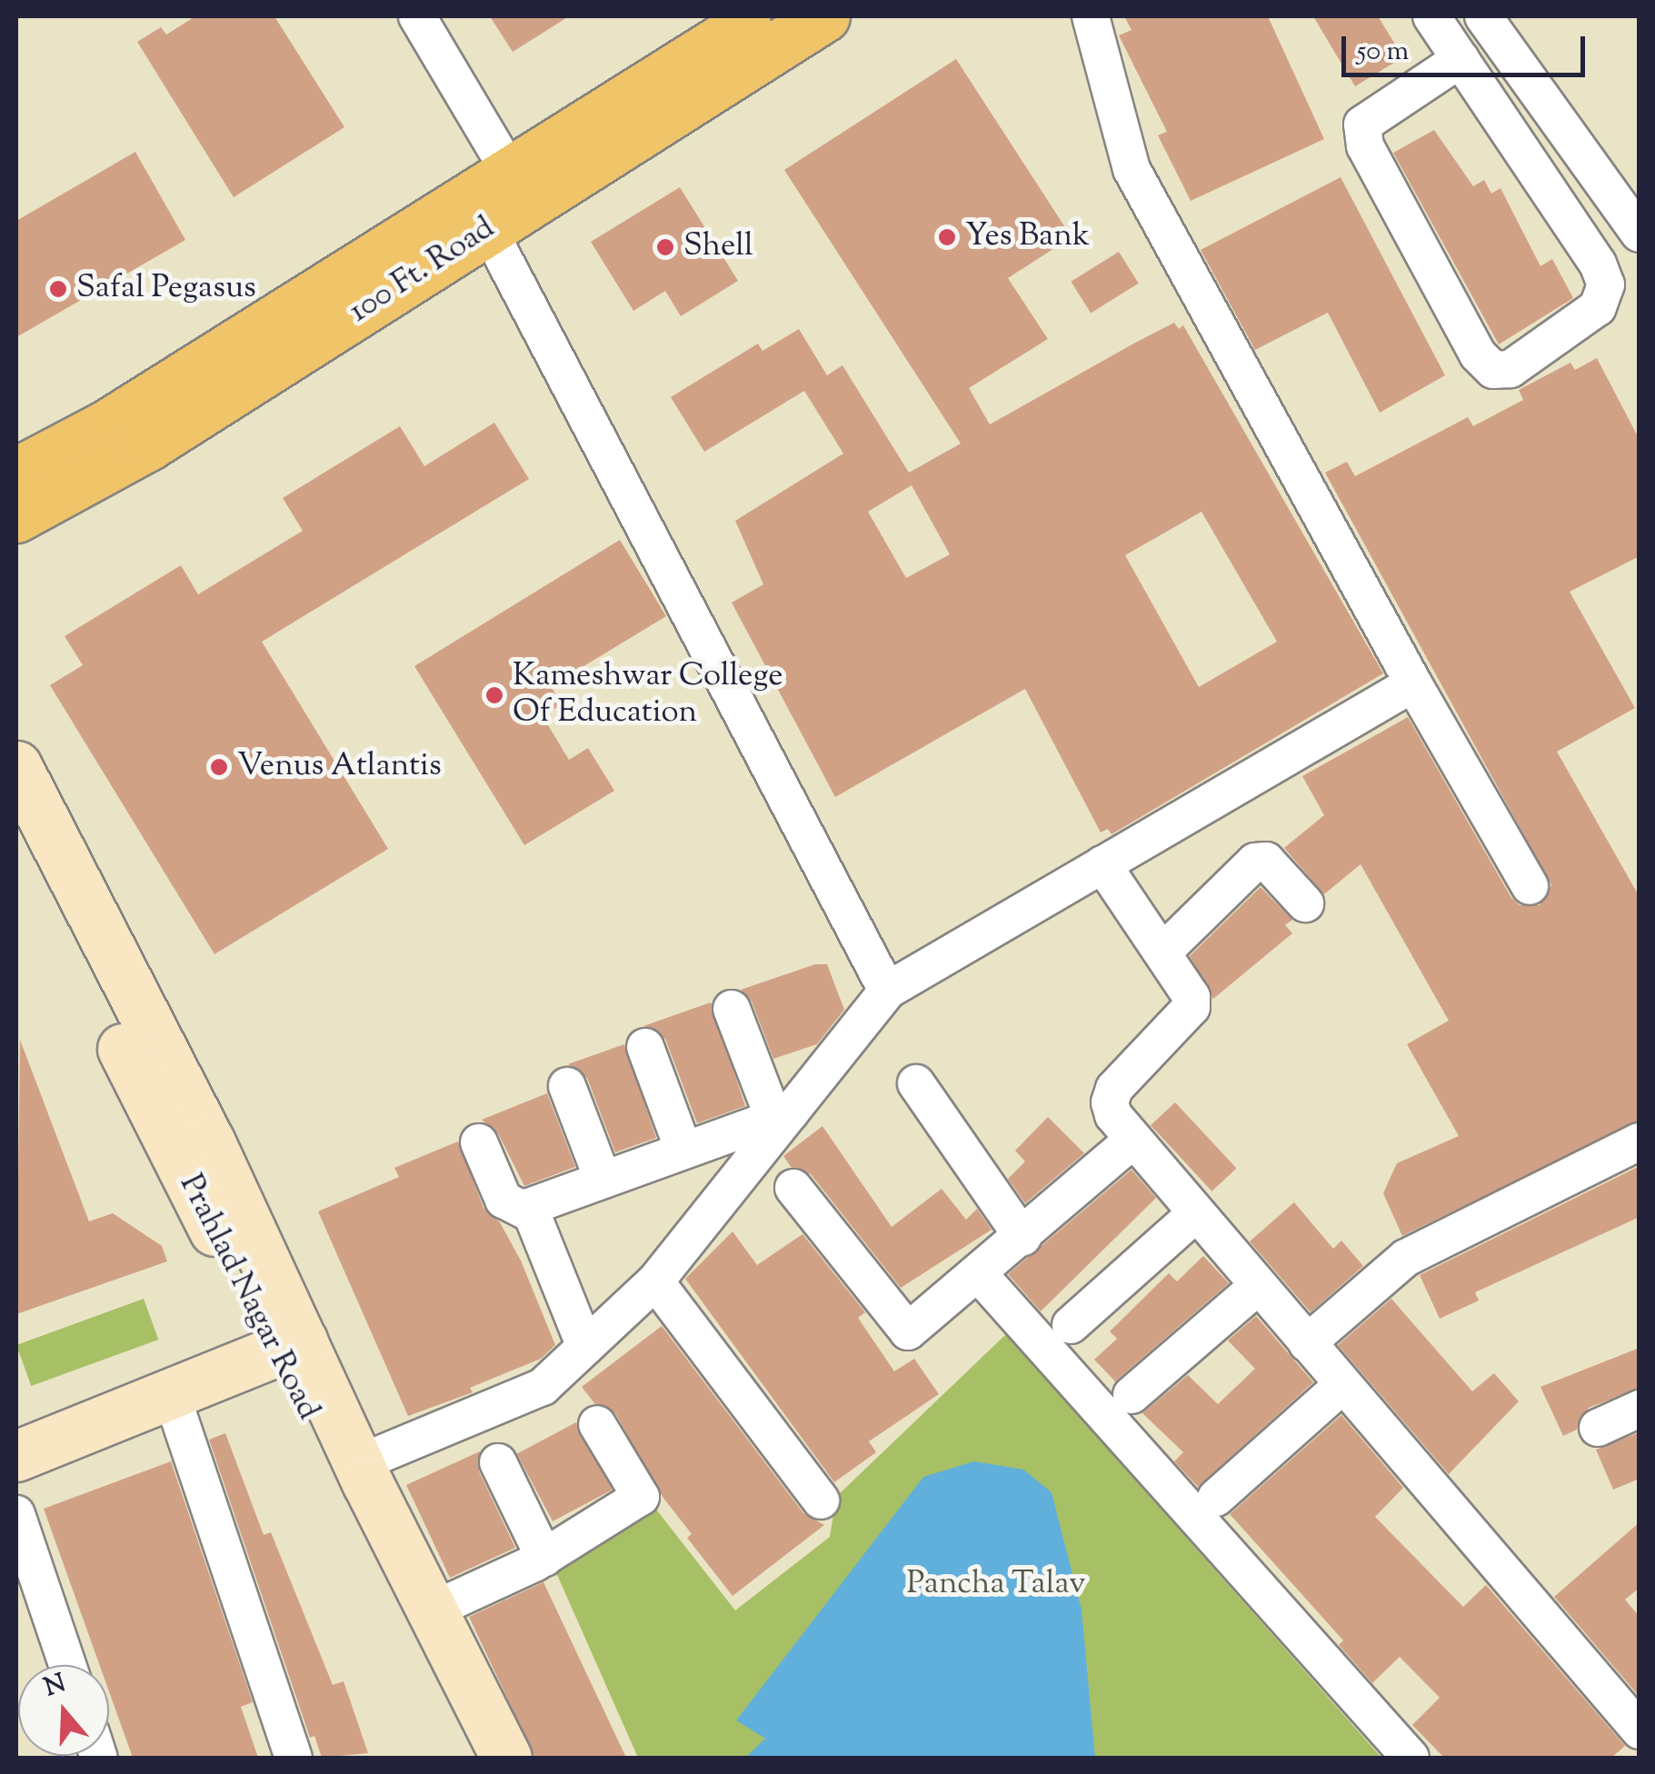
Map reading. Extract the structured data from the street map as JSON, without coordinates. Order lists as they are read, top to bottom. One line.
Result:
{"streets":{"main road":["100 Ft. Road"],"street":["Prahlad Nagar Road"]},"parks":["Pancha Talav"],"places":["Yes Bank","Shell","Safal Pegasus","Kameshwar College Of Education","Venus Atlantis"],"scale_bar":"50 m","north":"top"}
